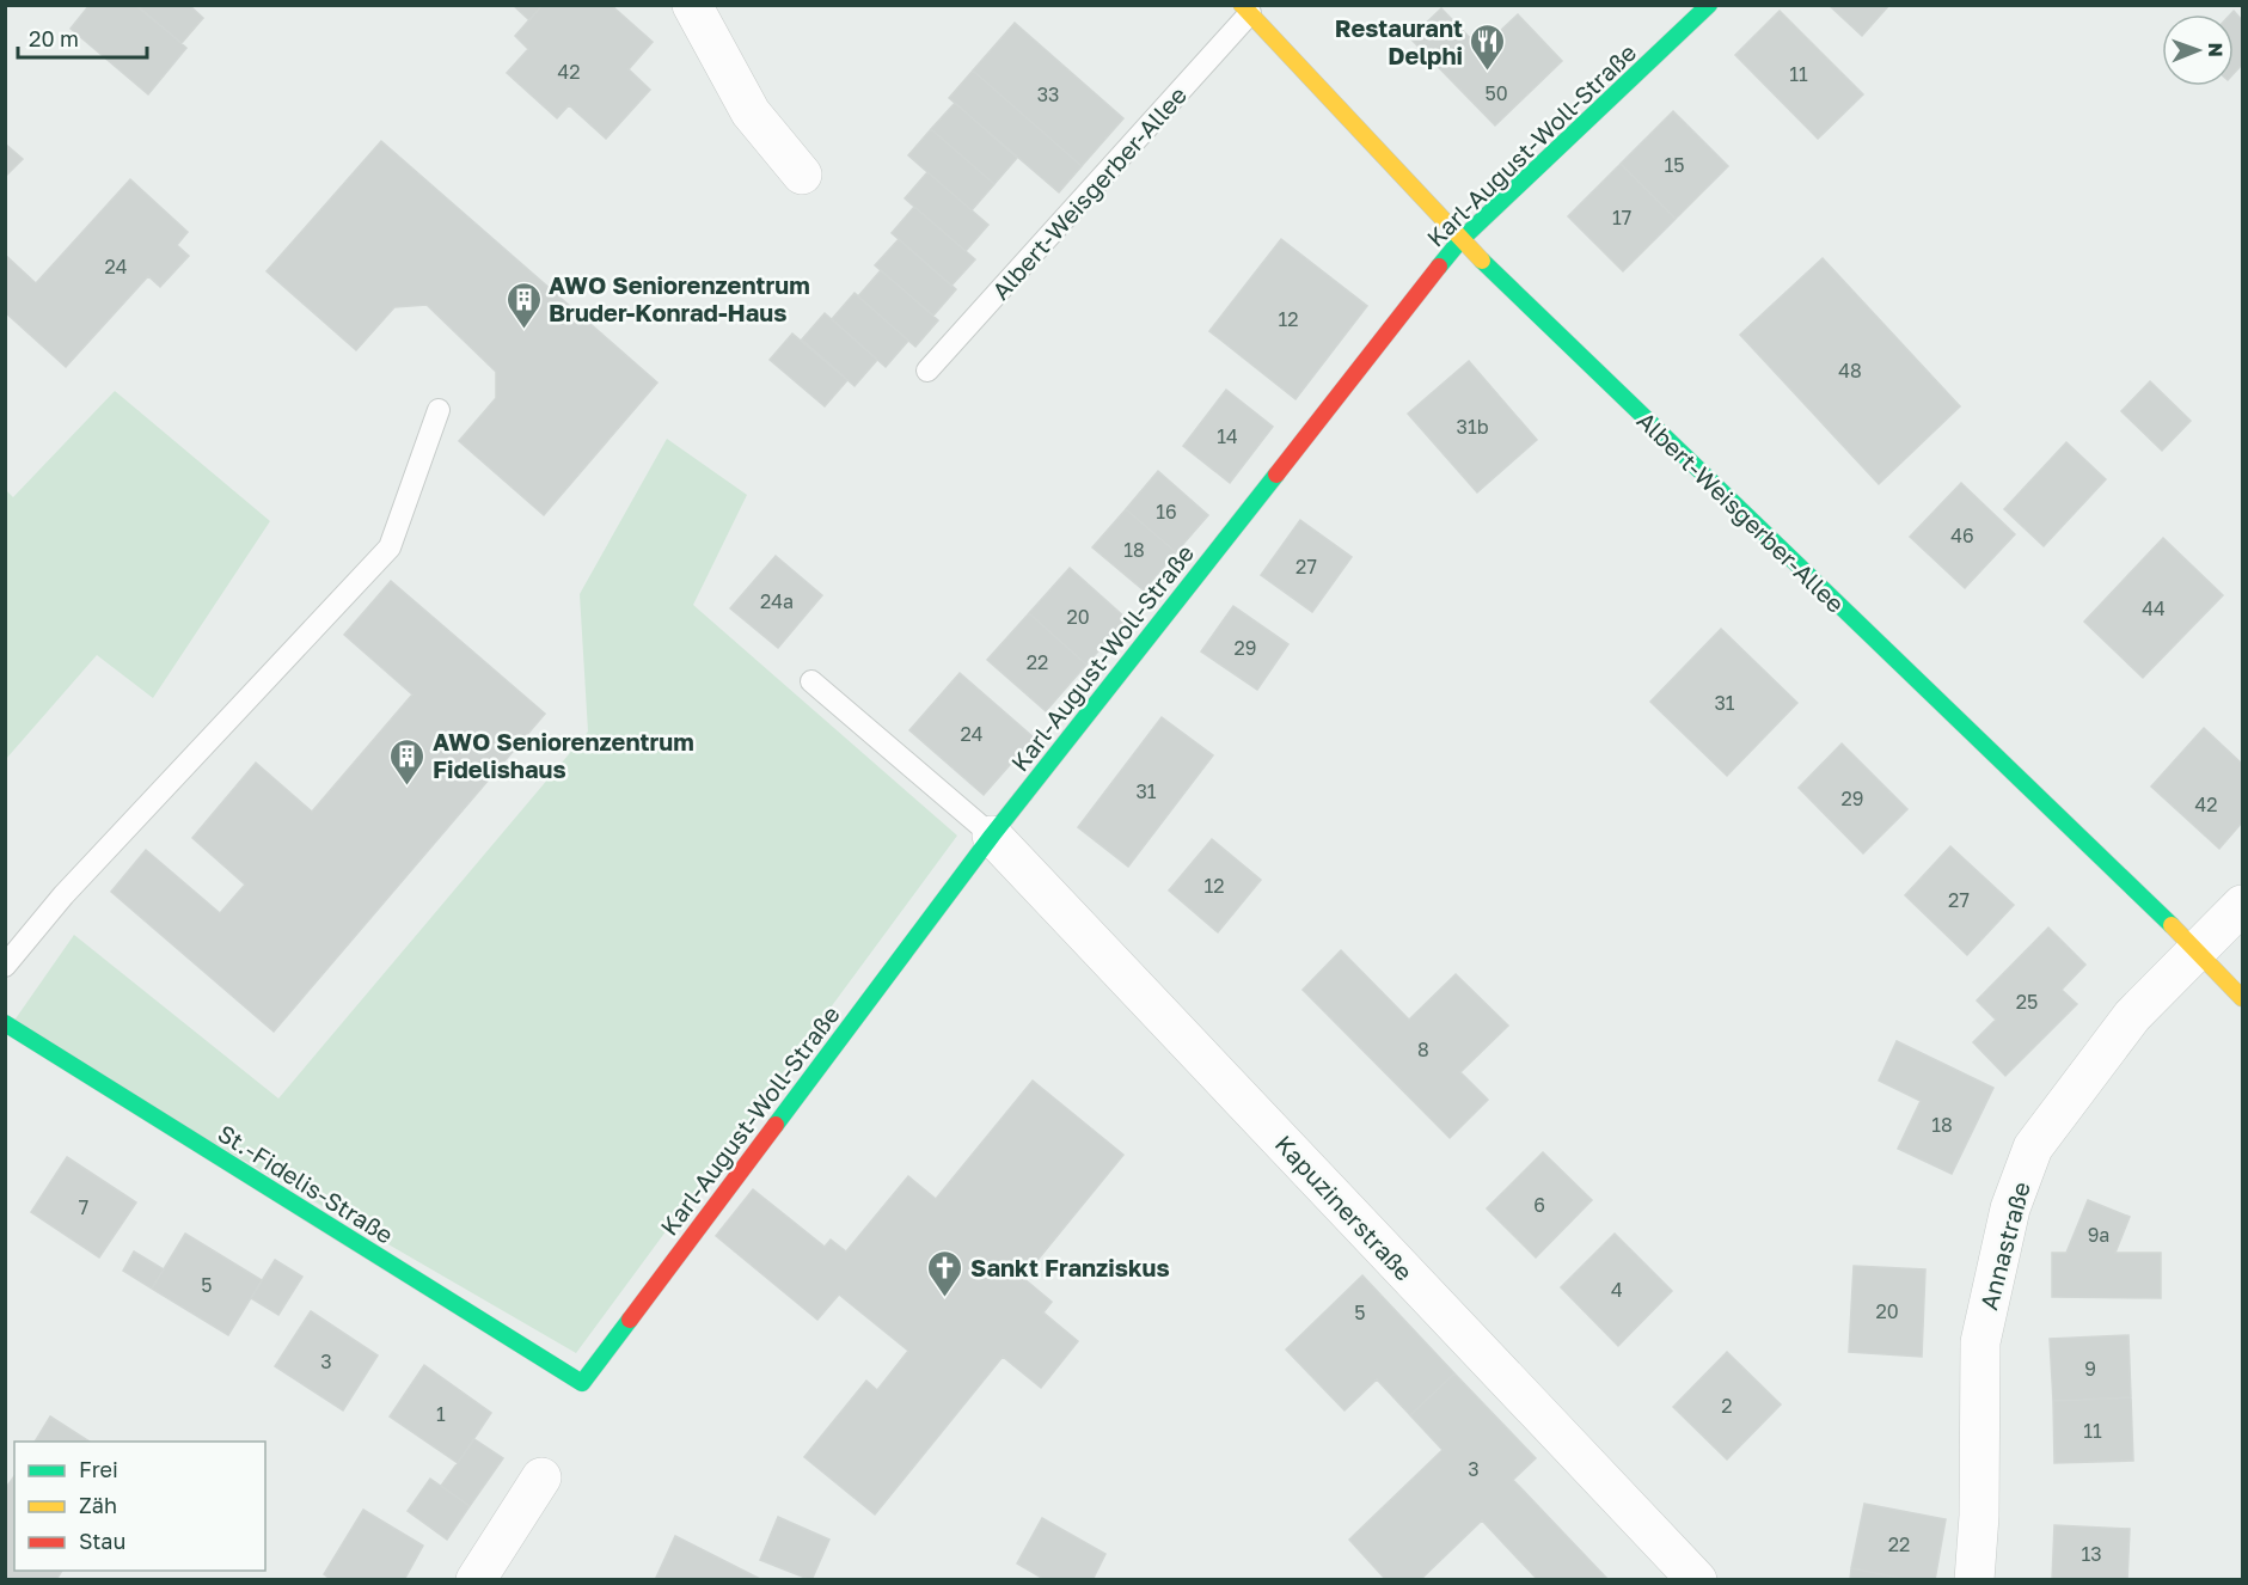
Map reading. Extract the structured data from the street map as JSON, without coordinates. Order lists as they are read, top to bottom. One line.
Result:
{"streets":{"street":["Karl-August-Woll-Straße","Albert-Weisgerber-Allee","St.-Fidelis-Straße","Kapuzinerstraße","Annastraße"]},"crossings":[["Karl-August-Woll-Straße","Albert-Weisgerber-Allee"],["Karl-August-Woll-Straße","St.-Fidelis-Straße"],["Karl-August-Woll-Straße","Kapuzinerstraße"],["Albert-Weisgerber-Allee","Annastraße"]],"places":{"restaurant":["Restaurant Delphi"],"building":["AWO Seniorenzentrum Bruder-Konrad-Haus","AWO Seniorenzentrum Fidelishaus"],"church":["Sankt Franziskus"]},"house_numbers":["42","11","50","33","15","17","24","12","48","31b","14","16","46","18","27","24a","44","20","29","22","31","24","31","29","42","12","27","25","8","18","6","7","9a","5","4","20","5","3","9","2","1","11","3","22","13"],"legend":["Frei","Zäh","Stau"],"scale_bar":"20 m","north":"right"}
